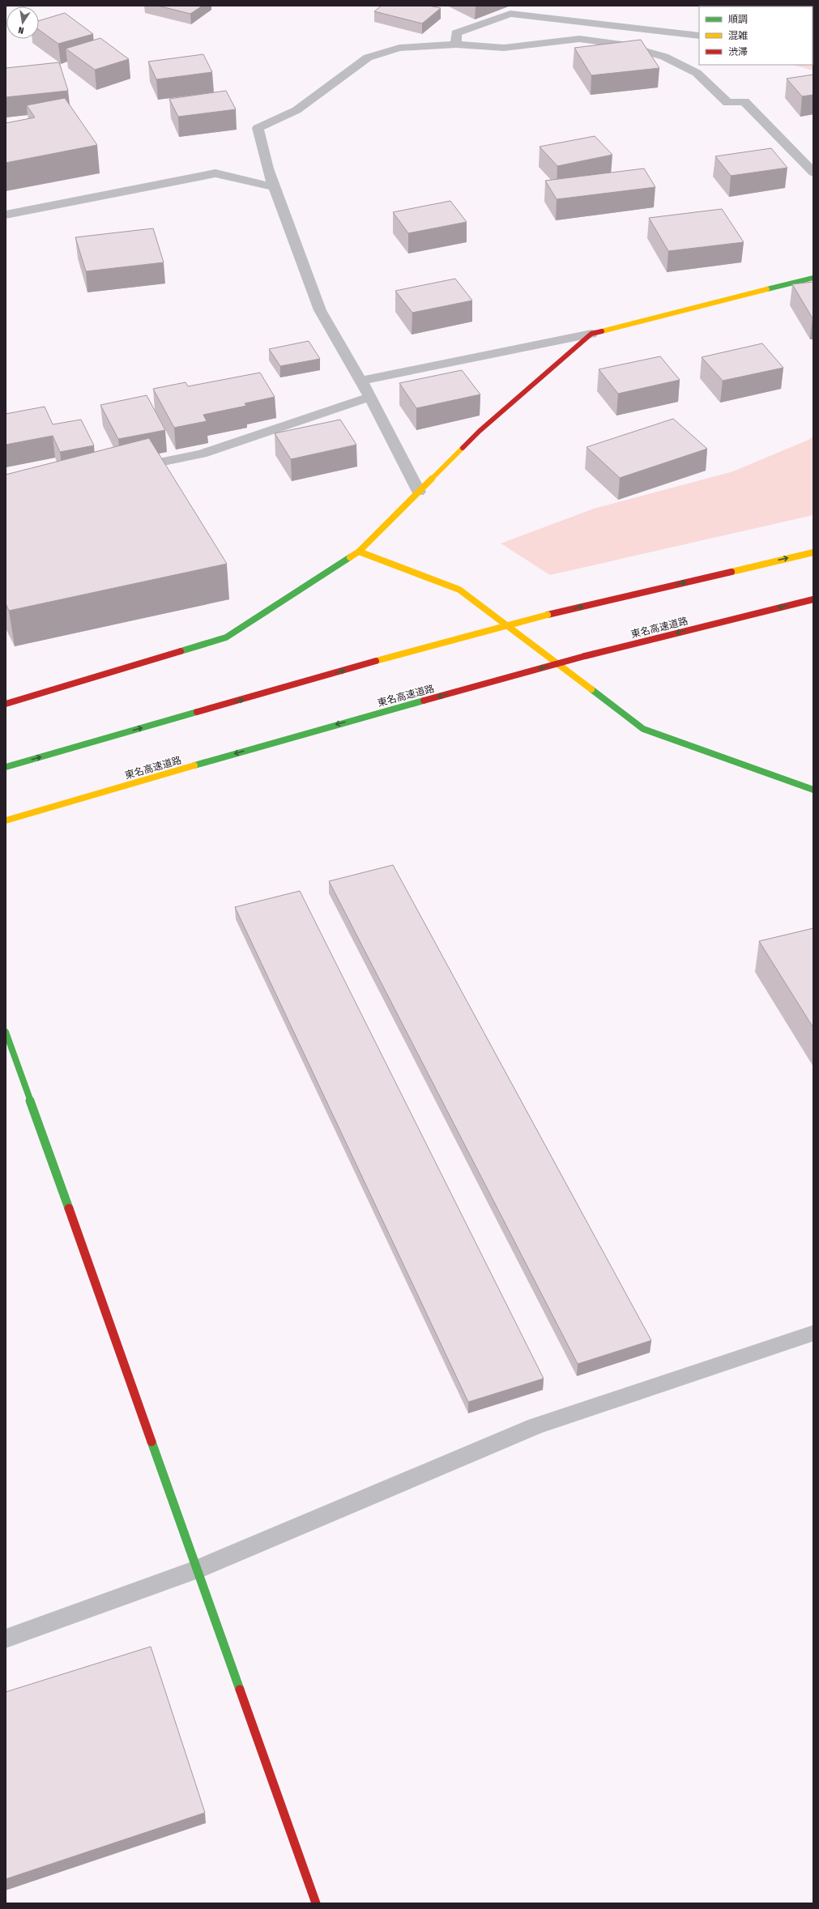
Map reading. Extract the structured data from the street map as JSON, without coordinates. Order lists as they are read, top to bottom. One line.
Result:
{"streets":{"main road":["東名高速道路"]},"legend":["順調","混雑","渋滞"],"north":"bottom"}
